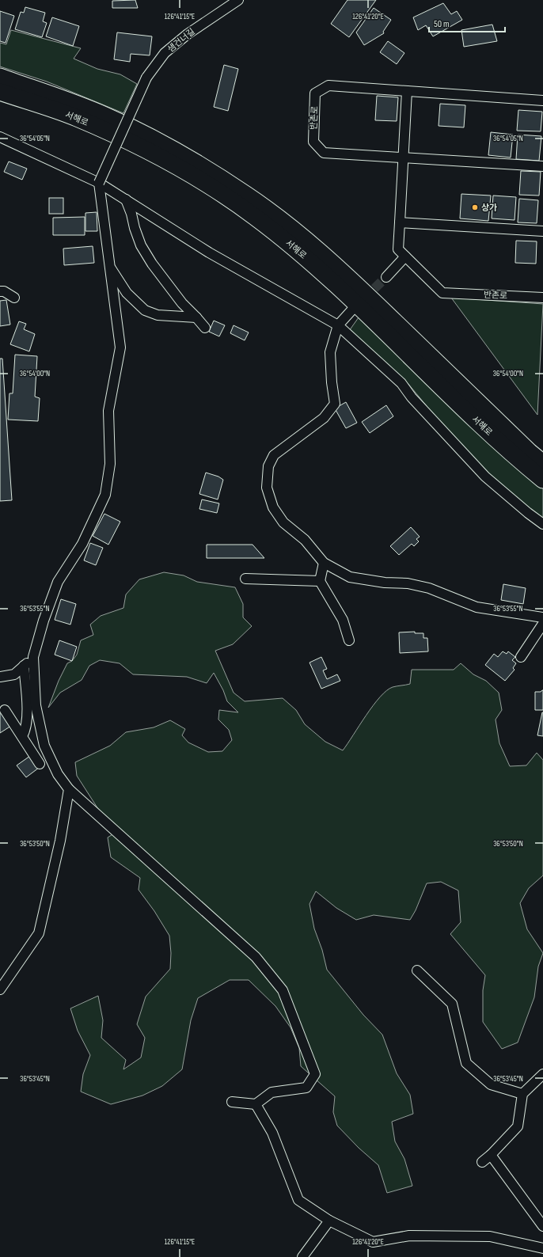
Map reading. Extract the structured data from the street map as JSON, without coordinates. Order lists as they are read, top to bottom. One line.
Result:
{"streets":{"highway":["서해로"],"street":["샘건너길","반촌로"]},"places":["상가"],"scale_bar":"50 m","coordinates":["126°41'15\"E","126°41'20\"E","36°54'05\"N","36°54'00\"N","36°53'55\"N","36°53'50\"N","36°53'45\"N"]}
